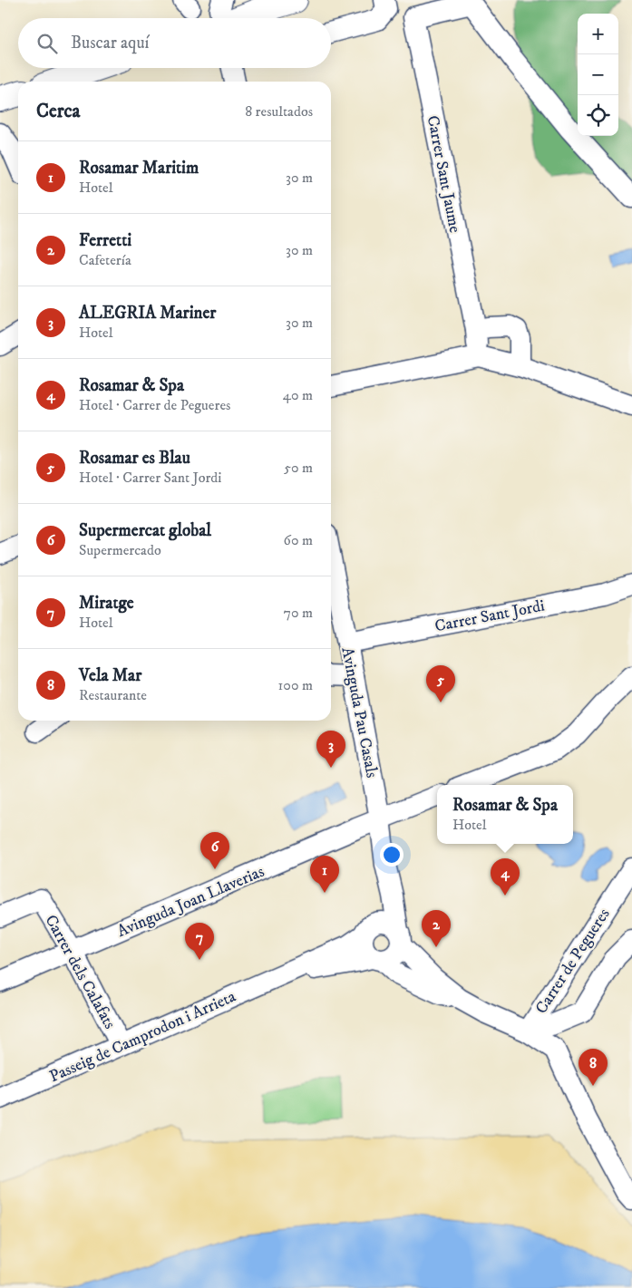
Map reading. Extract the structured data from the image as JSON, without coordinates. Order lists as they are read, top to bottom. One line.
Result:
{"streets":{"street":["Carrer Sant Jaume","Carrer Sant Jordi","Avinguda Pau Casals","Avinguda Joan Llaverias","Carrer de Pegueres","Carrer dels Calafats","Passeig de Camprodon i Arrieta"]},"crossings":[["Carrer Sant Jordi","Avinguda Pau Casals"],["Avinguda Pau Casals","Avinguda Joan Llaverias"],["Avinguda Pau Casals","Passeig de Camprodon i Arrieta"],["Avinguda Joan Llaverias","Carrer dels Calafats"],["Carrer dels Calafats","Passeig de Camprodon i Arrieta"]],"page":{"map_buttons":["+","−"],"search":"Buscar aquí","heading":["Cerca","8 resultados"],"list":[{"mark":"1","name":"Rosamar Maritim","note":"Hotel","value":"30 m"},{"mark":"2","name":"Ferretti","note":"Cafetería","value":"30 m"},{"mark":"3","name":"ALEGRIA Mariner","note":"Hotel","value":"30 m"},{"mark":"4","name":"Rosamar & Spa","note":"Hotel · Carrer de Pegueres","value":"40 m"},{"mark":"5","name":"Rosamar es Blau","note":"Hotel · Carrer Sant Jordi","value":"50 m"},{"mark":"6","name":"Supermercat global","note":"Supermercado","value":"60 m"},{"mark":"7","name":"Miratge","note":"Hotel","value":"70 m"},{"mark":"8","name":"Vela Mar","note":"Restaurante","value":"100 m"}],"pins":["5","3","6","1","4","2","7","8"],"popup":["Rosamar & Spa","Hotel"]}}
